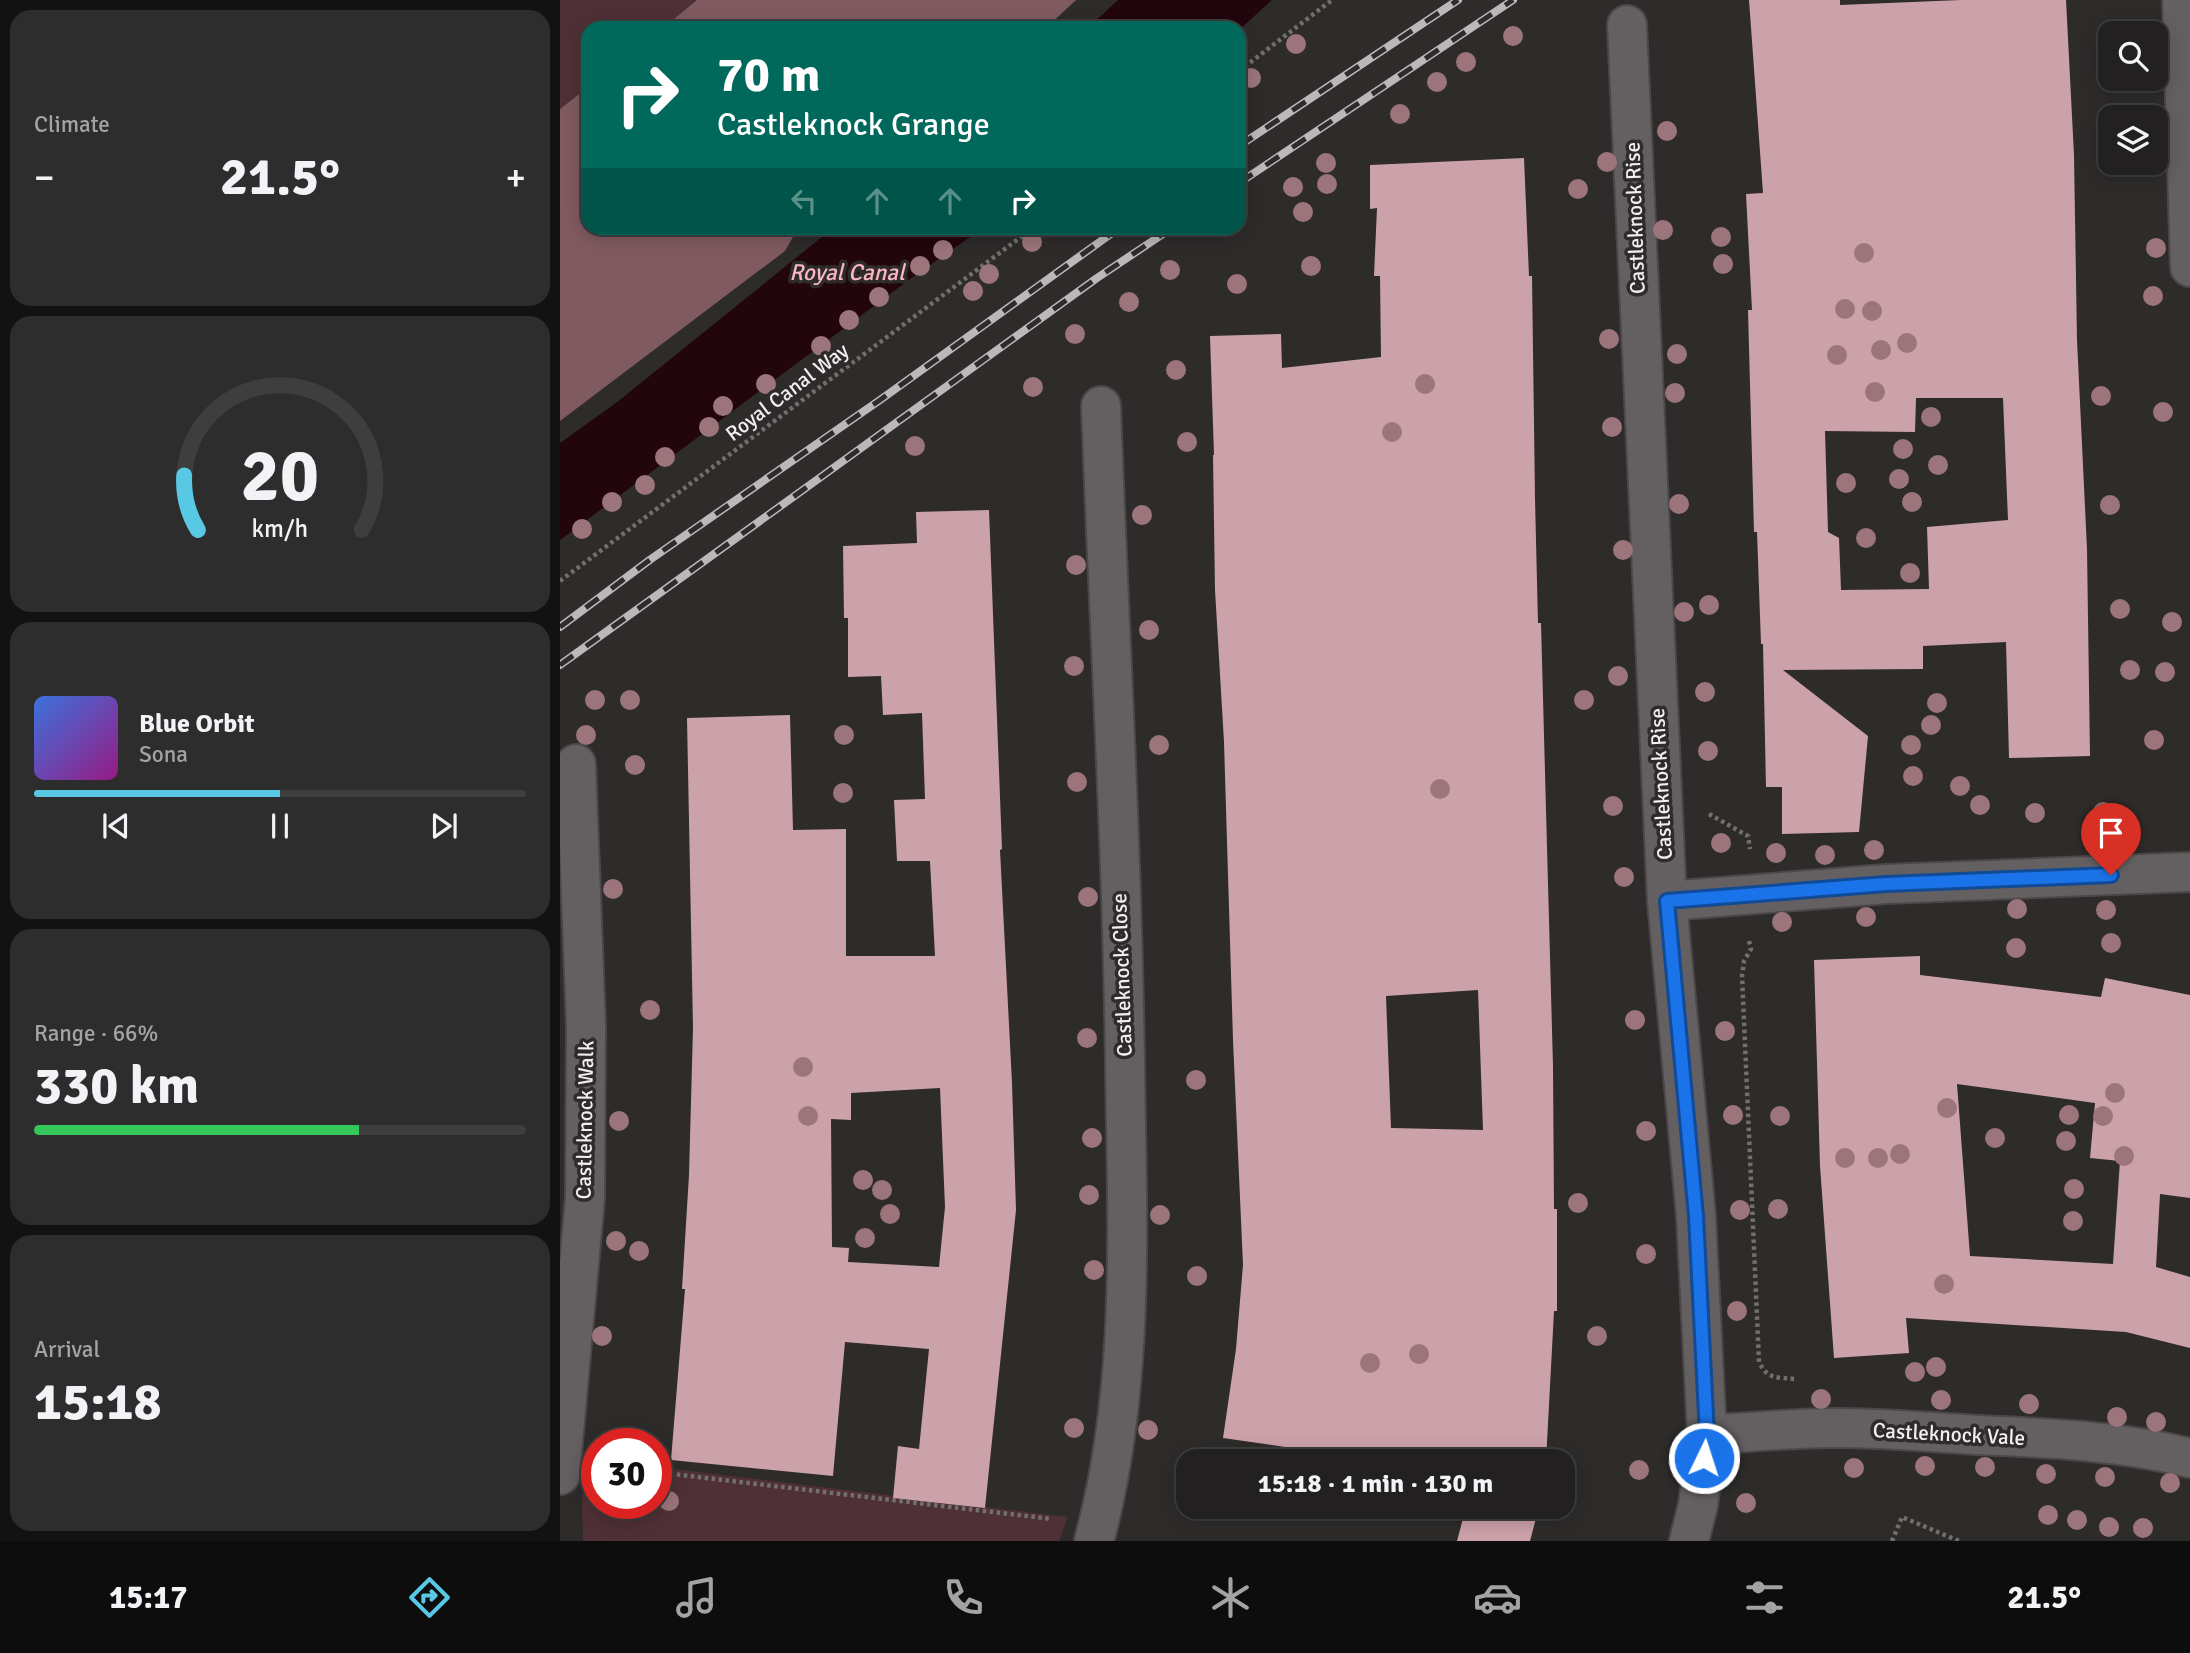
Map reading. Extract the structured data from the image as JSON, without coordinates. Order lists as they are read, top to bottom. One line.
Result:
{"streets":{"street":["Castleknock Rise","Castleknock Close","Castleknock Walk","Castleknock Vale"],"path":["Royal Canal Way"]},"crossings":[["Castleknock Rise","Castleknock Vale"]],"water":["Royal Canal"],"page":{"tile":["Climate",["Range · 66%","330 km"],["Arrival","15:18"]],"turn":["70 m","Castleknock Grange"],"heat":["−","21.5°","+"],"song":["Blue Orbit","Sona"],"limit":"30","trip":"15:18 · 1 min · 130 m","tabs":["15:17","21.5°"],"gauge":["20","km/h"]}}
